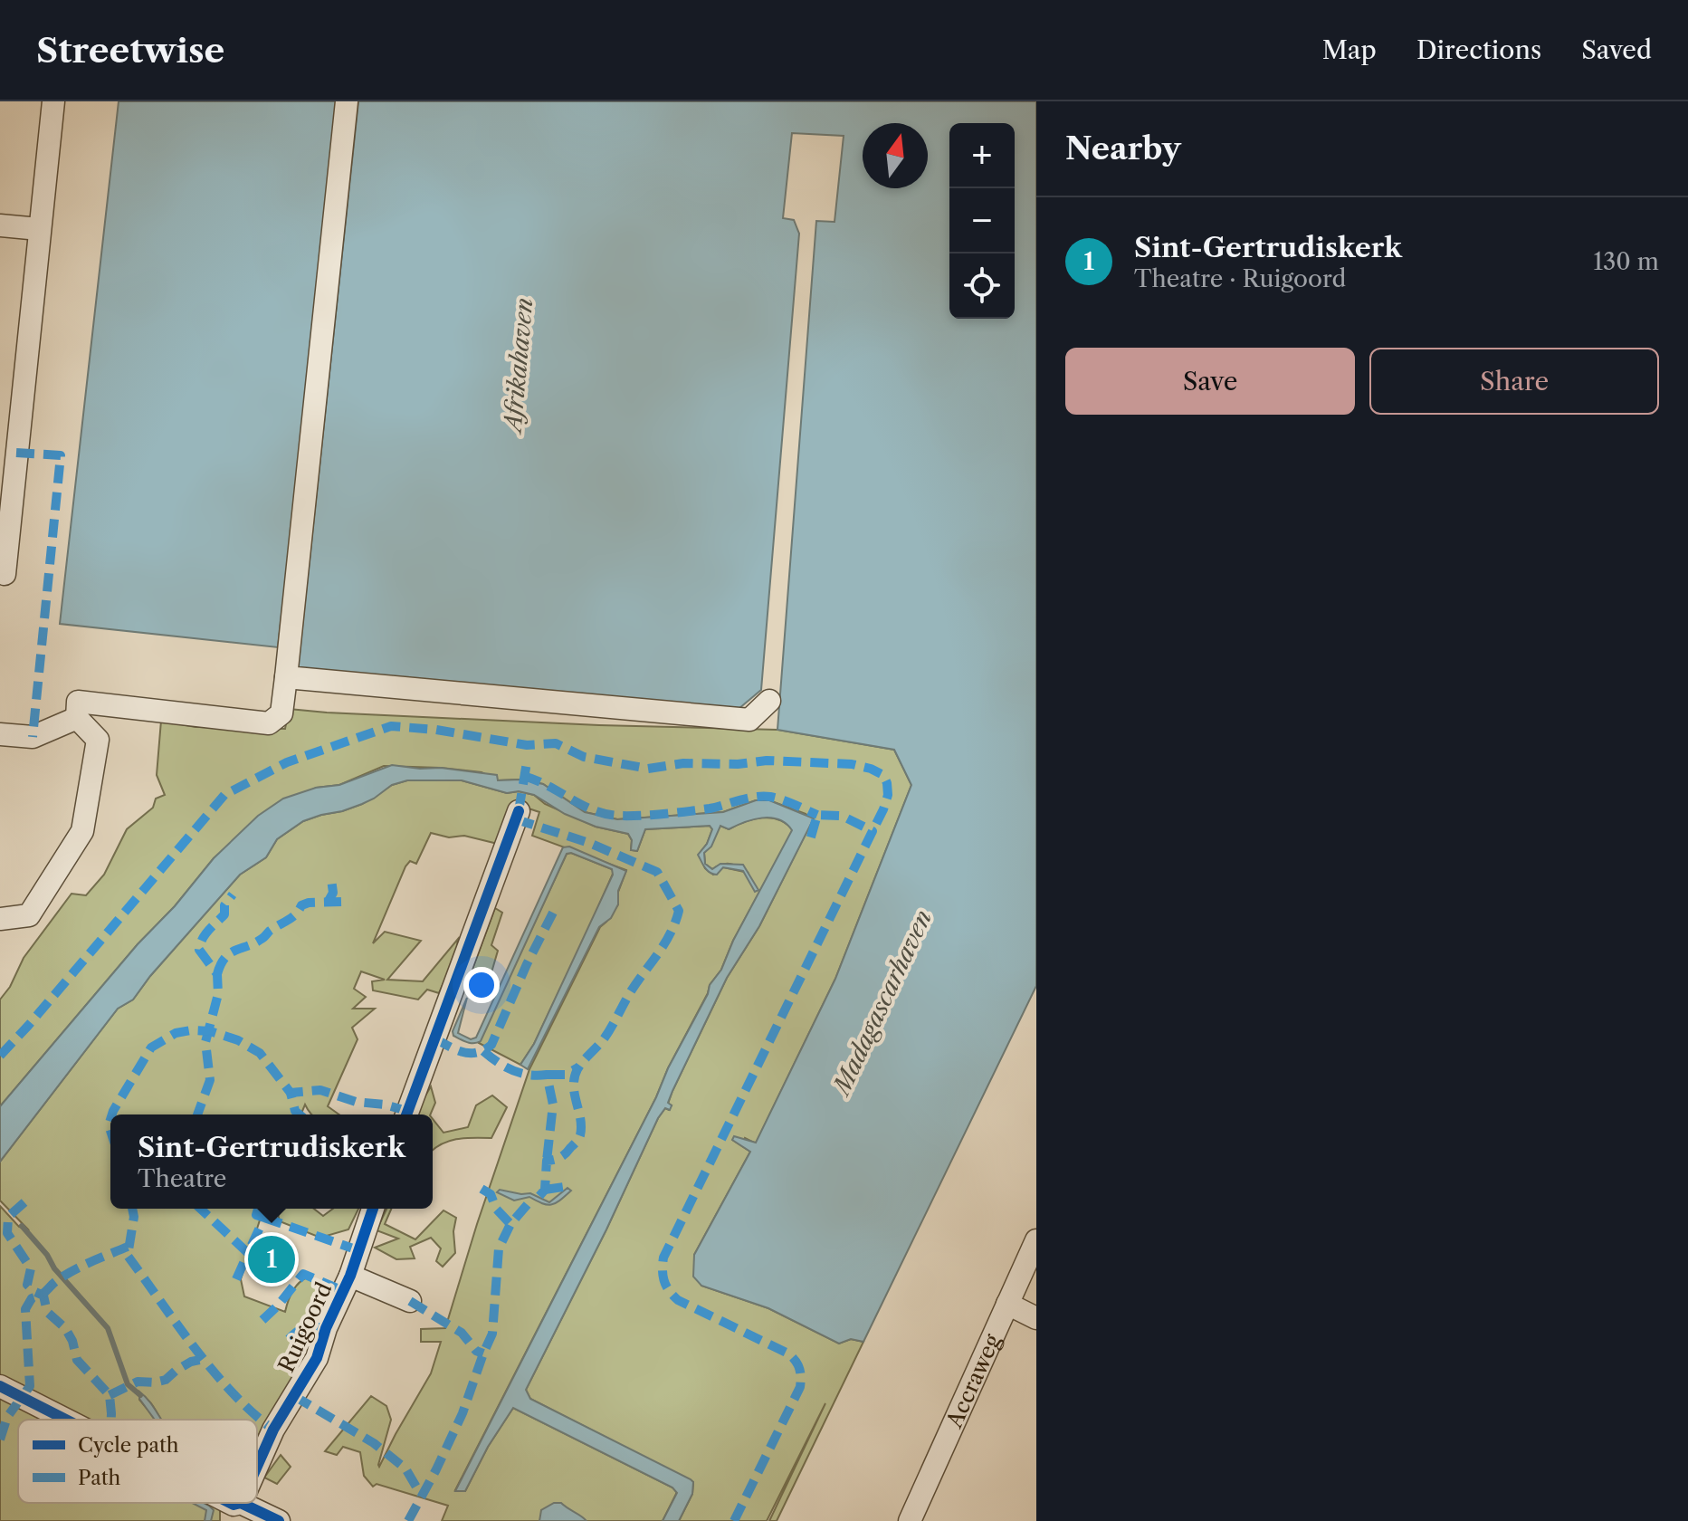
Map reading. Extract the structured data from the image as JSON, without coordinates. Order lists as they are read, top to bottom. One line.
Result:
{"streets":{"street":["Ruigoord","Accraweg"]},"water":["Afrikahaven","Madagascarhaven"],"legend":["Cycle path","Path"],"north":"top","page":{"header":"Streetwise","nav":["Map","Directions","Saved"],"heading":"Nearby","map_buttons":["+","−"],"list":[{"mark":"1","name":"Sint-Gertrudiskerk","note":"Theatre · Ruigoord","value":"130 m"}],"buttons":["Save","Share"],"popup":["Sint-Gertrudiskerk","Theatre"],"pins":"1"}}
